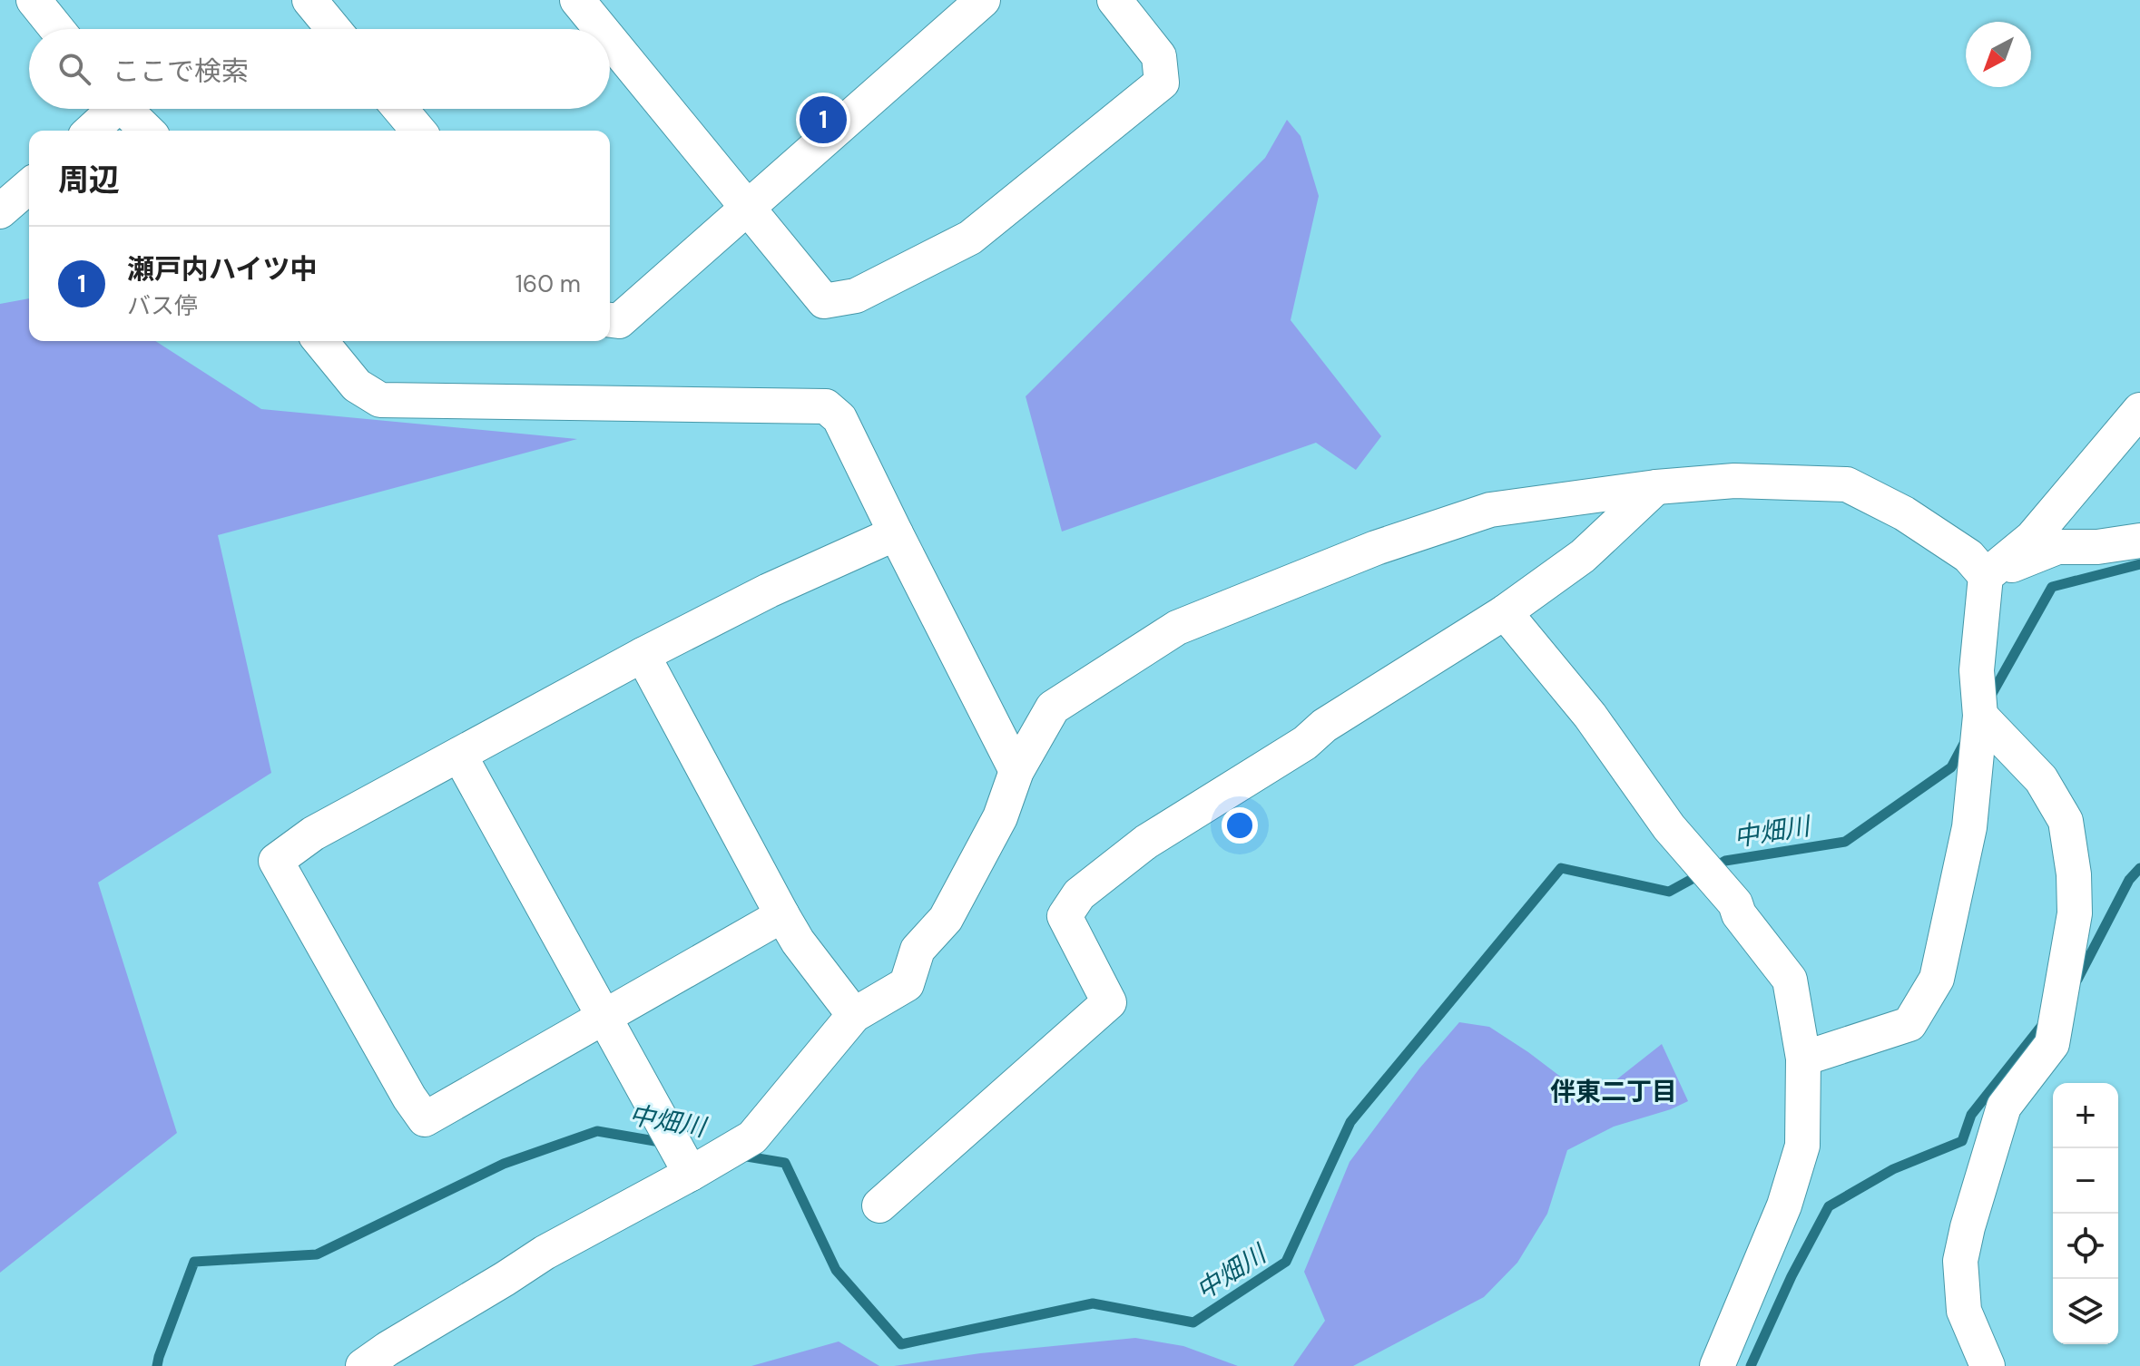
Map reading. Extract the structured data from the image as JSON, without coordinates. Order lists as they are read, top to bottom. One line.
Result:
{"districts":["伴東二丁目"],"water":["中畑川"],"north":"bottom left","page":{"search":"ここで検索","pins":"1","heading":"周辺","list":[{"mark":"1","name":"瀬戸内ハイツ中","note":"バス停","value":"160 m"}],"map_buttons":["+","−"]}}
